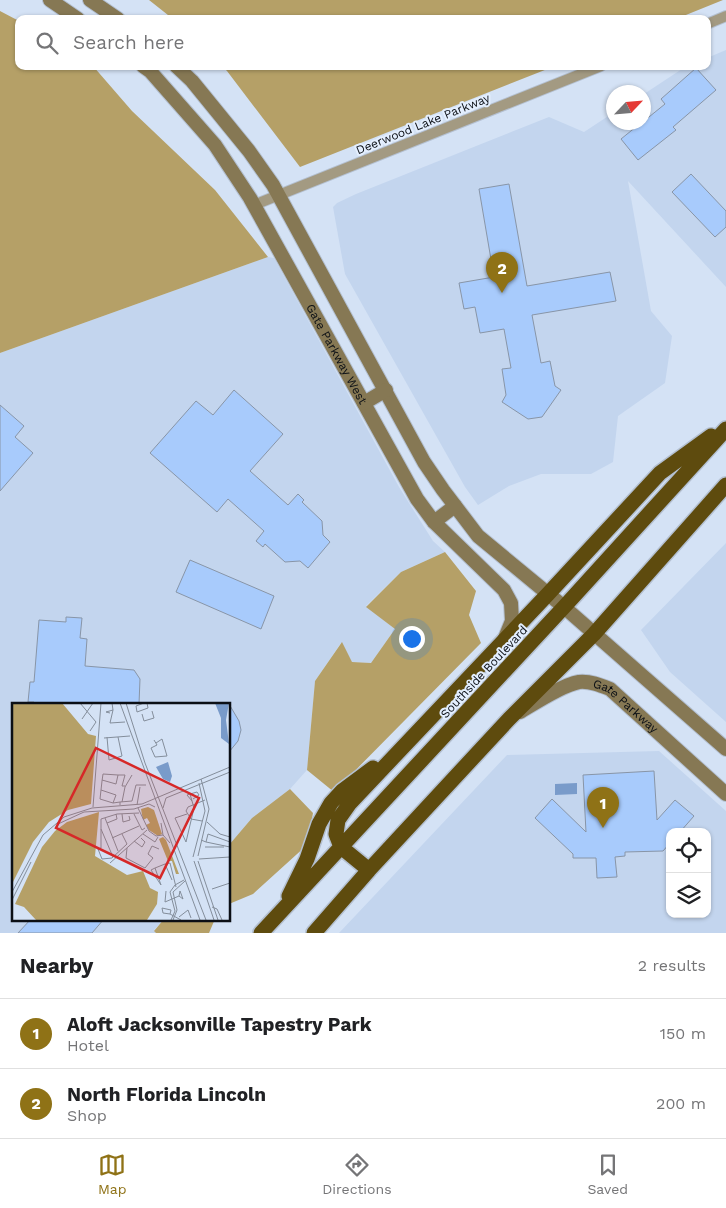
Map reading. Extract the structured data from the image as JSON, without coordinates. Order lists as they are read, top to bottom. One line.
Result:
{"streets":{"highway":["Southside Boulevard"],"main road":["Gate Parkway West","Gate Parkway"],"street":["Deerwood Lake Parkway"]},"crossings":[["Deerwood Lake Parkway","Gate Parkway West"],["Gate Parkway West","Southside Boulevard"]],"north":"top right","page":{"search":"Search here","pins":["2","1"],"heading":["Nearby","2 results"],"list":[{"mark":"1","name":"Aloft Jacksonville Tapestry Park","note":"Hotel","value":"150 m"},{"mark":"2","name":"North Florida Lincoln","note":"Shop","value":"200 m"}],"nav":["Map","Directions","Saved"]}}
